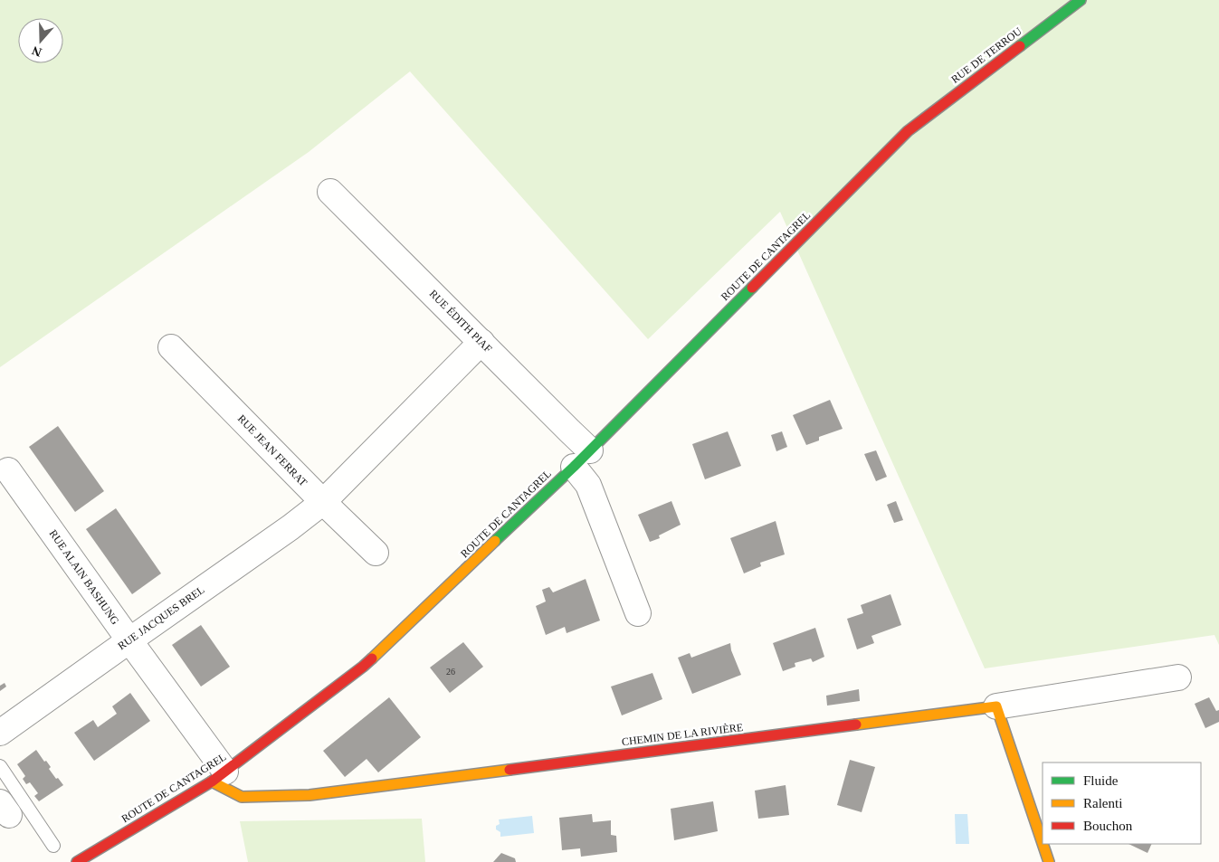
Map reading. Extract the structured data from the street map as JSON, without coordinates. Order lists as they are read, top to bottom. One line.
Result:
{"streets":{"street":["RUE DE TERROU","ROUTE DE CANTAGREL","RUE ÉDITH PIAF","RUE JEAN FERRAT","RUE ALAIN BASHUNG","RUE JACQUES BREL","CHEMIN DE LA RIVIÈRE"]},"crossings":[["RUE DE TERROU","ROUTE DE CANTAGREL"],["ROUTE DE CANTAGREL","RUE ÉDITH PIAF"],["ROUTE DE CANTAGREL","RUE ALAIN BASHUNG"],["ROUTE DE CANTAGREL","CHEMIN DE LA RIVIÈRE"],["RUE ÉDITH PIAF","RUE JACQUES BREL"],["RUE JEAN FERRAT","RUE JACQUES BREL"],["RUE ALAIN BASHUNG","RUE JACQUES BREL"],["RUE ALAIN BASHUNG","CHEMIN DE LA RIVIÈRE"]],"house_numbers":["26"],"legend":["Fluide","Ralenti","Bouchon"],"north":"bottom"}
